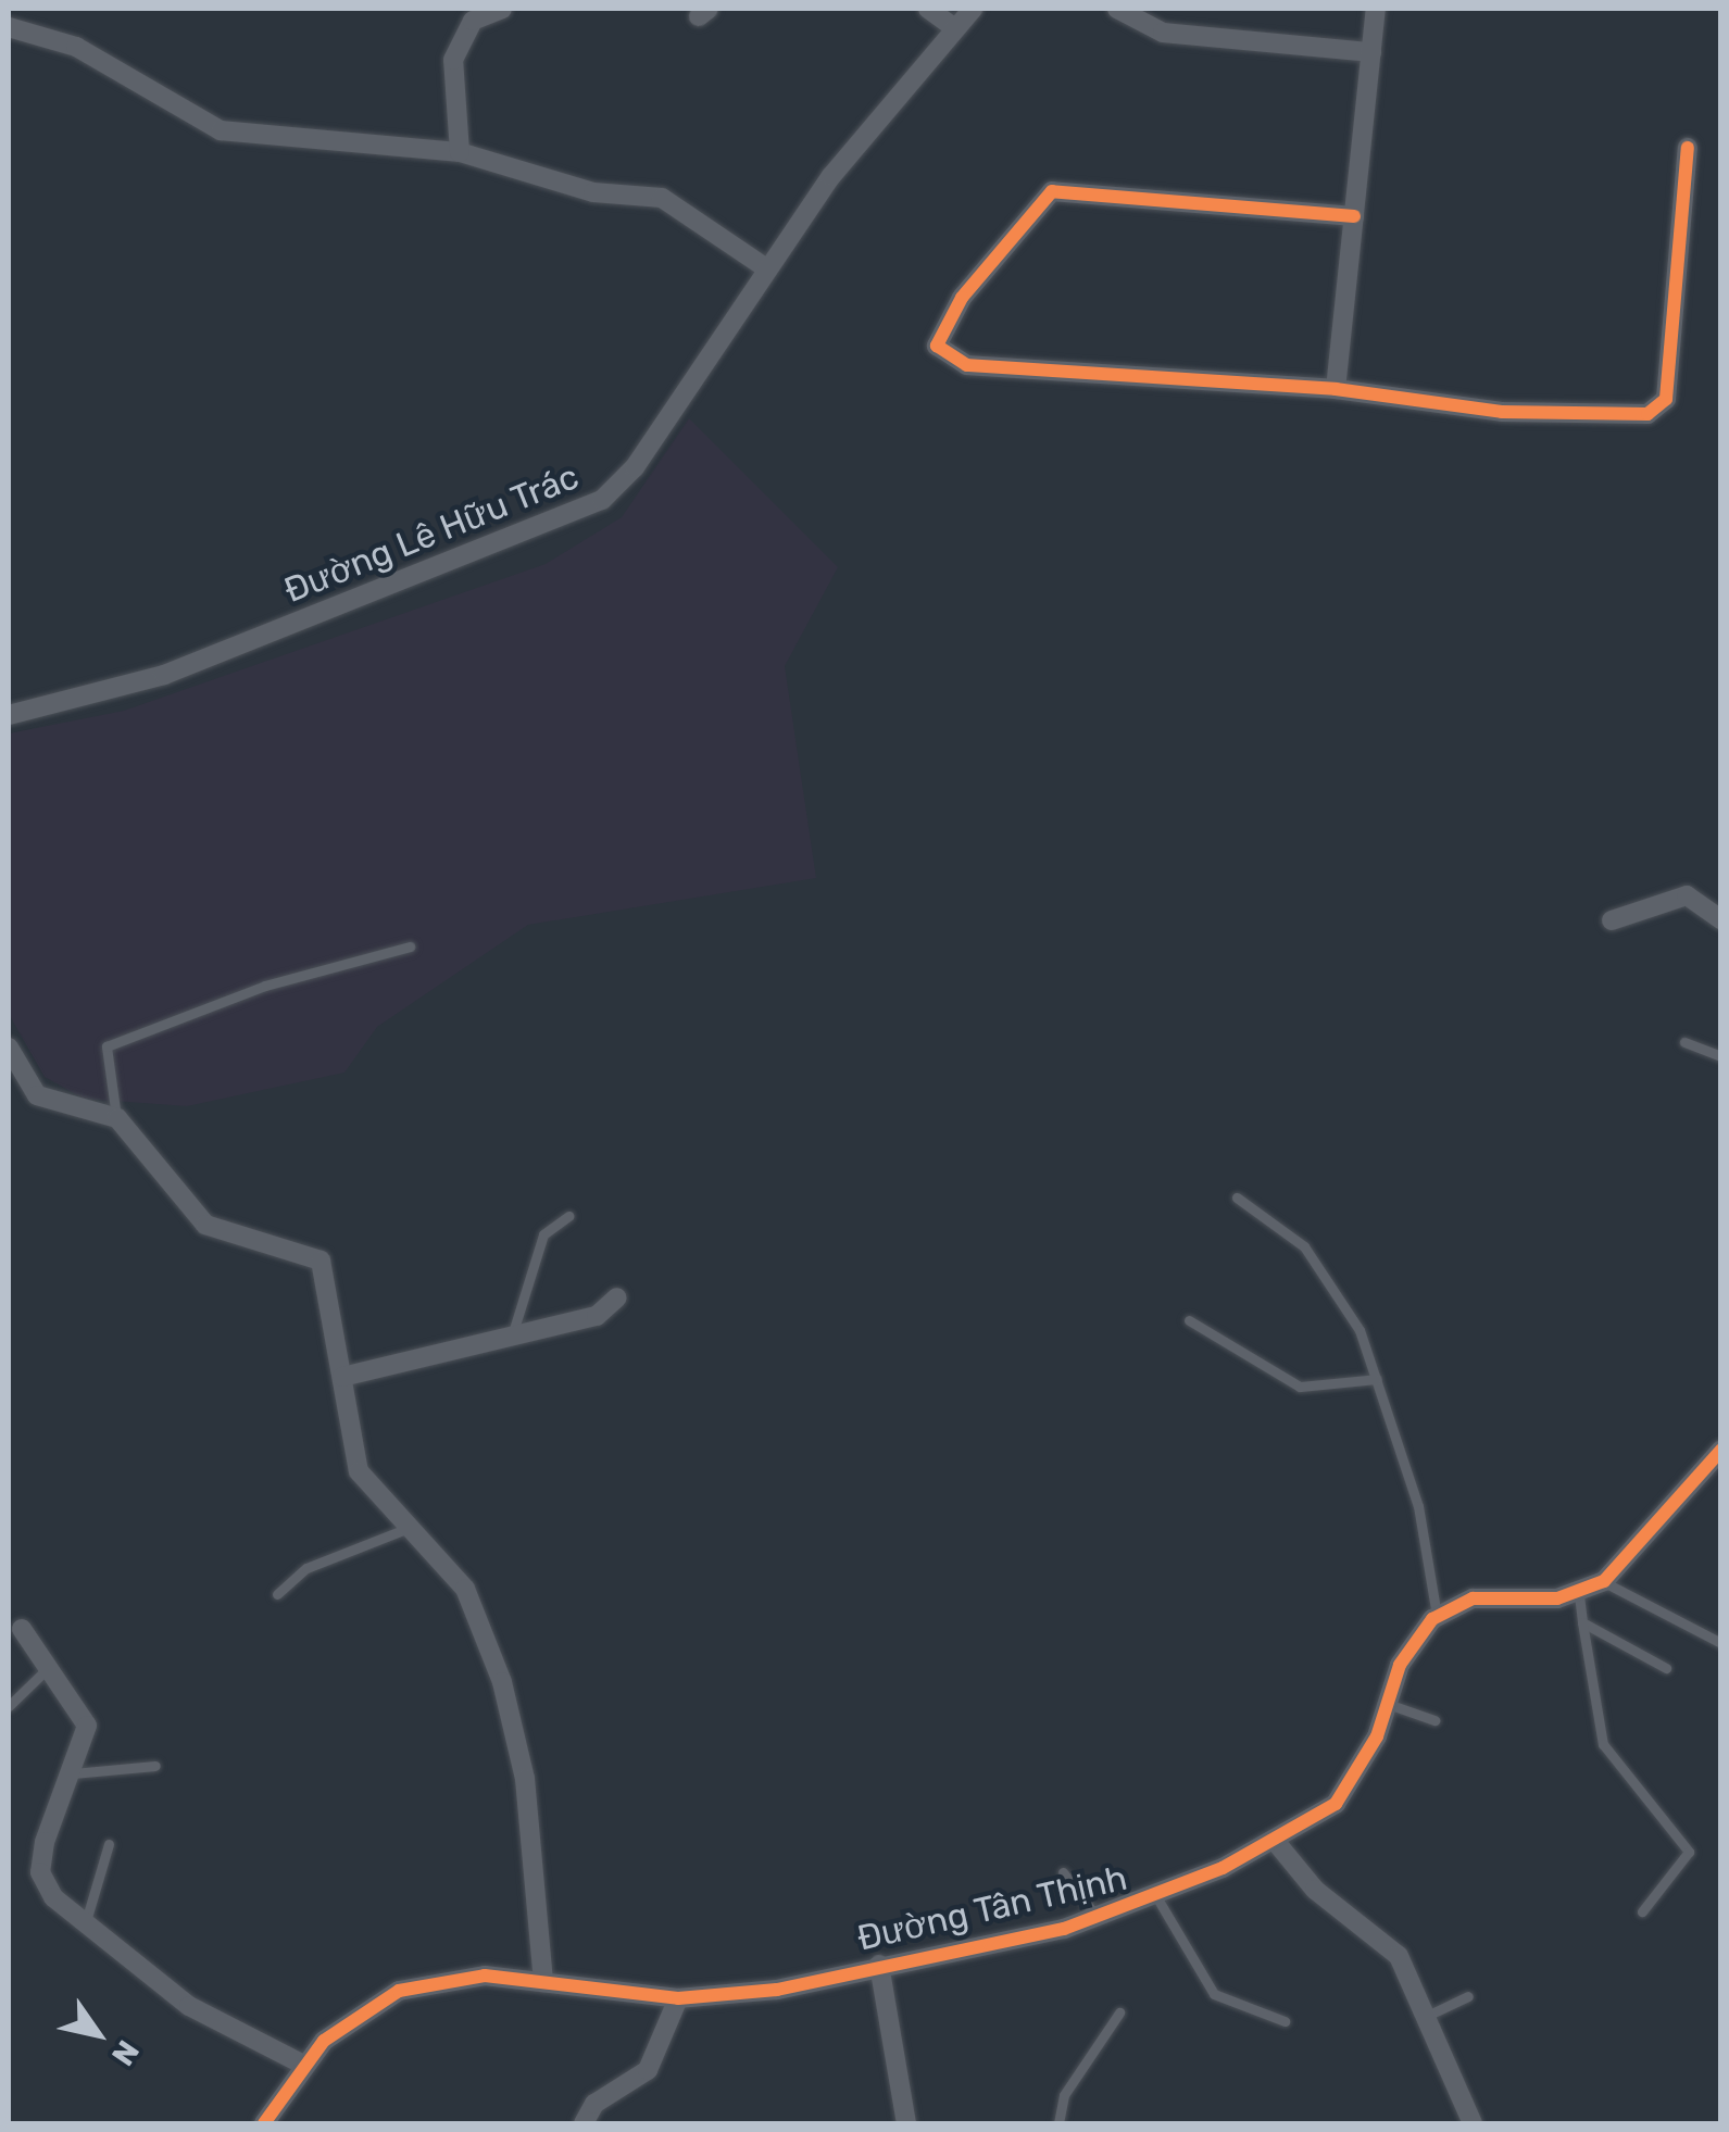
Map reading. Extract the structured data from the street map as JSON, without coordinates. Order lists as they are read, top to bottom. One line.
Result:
{"streets":{"street":["Đường Lê Hữu Trác","Đường Tân Thịnh"]},"north":"bottom right"}
